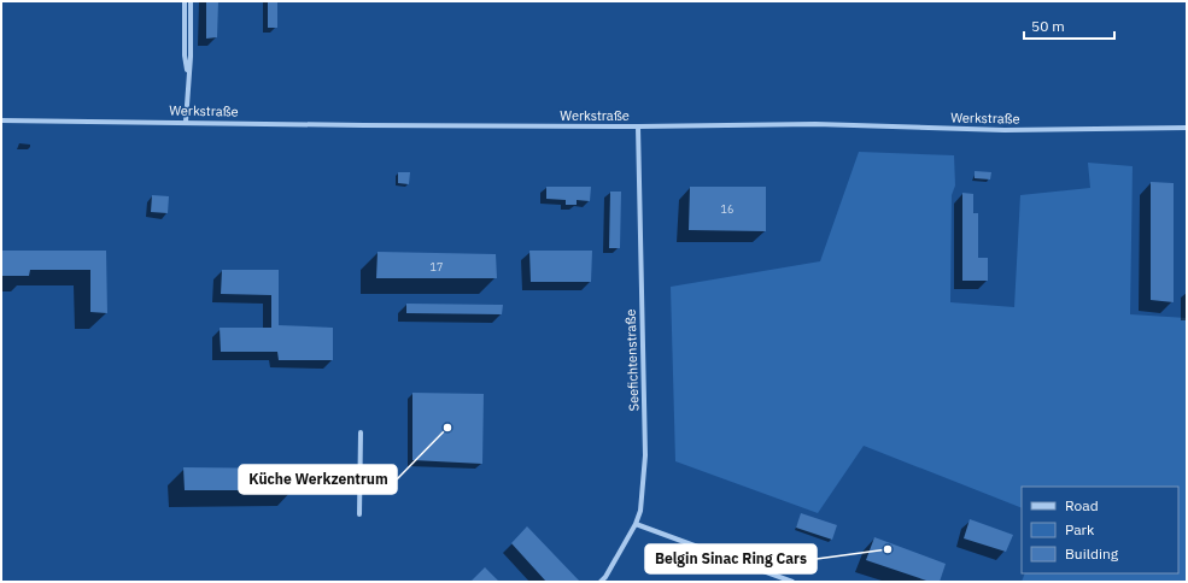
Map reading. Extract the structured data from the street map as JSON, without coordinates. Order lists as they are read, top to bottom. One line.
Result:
{"streets":{"street":["Werkstraße","Seefichtenstraße"]},"crossings":[["Werkstraße","Seefichtenstraße"]],"places":["Küche Werkzentrum","Belgin Sinac Ring Cars"],"house_numbers":["16","17"],"legend":["Road","Park","Building"],"scale_bar":"50 m"}
